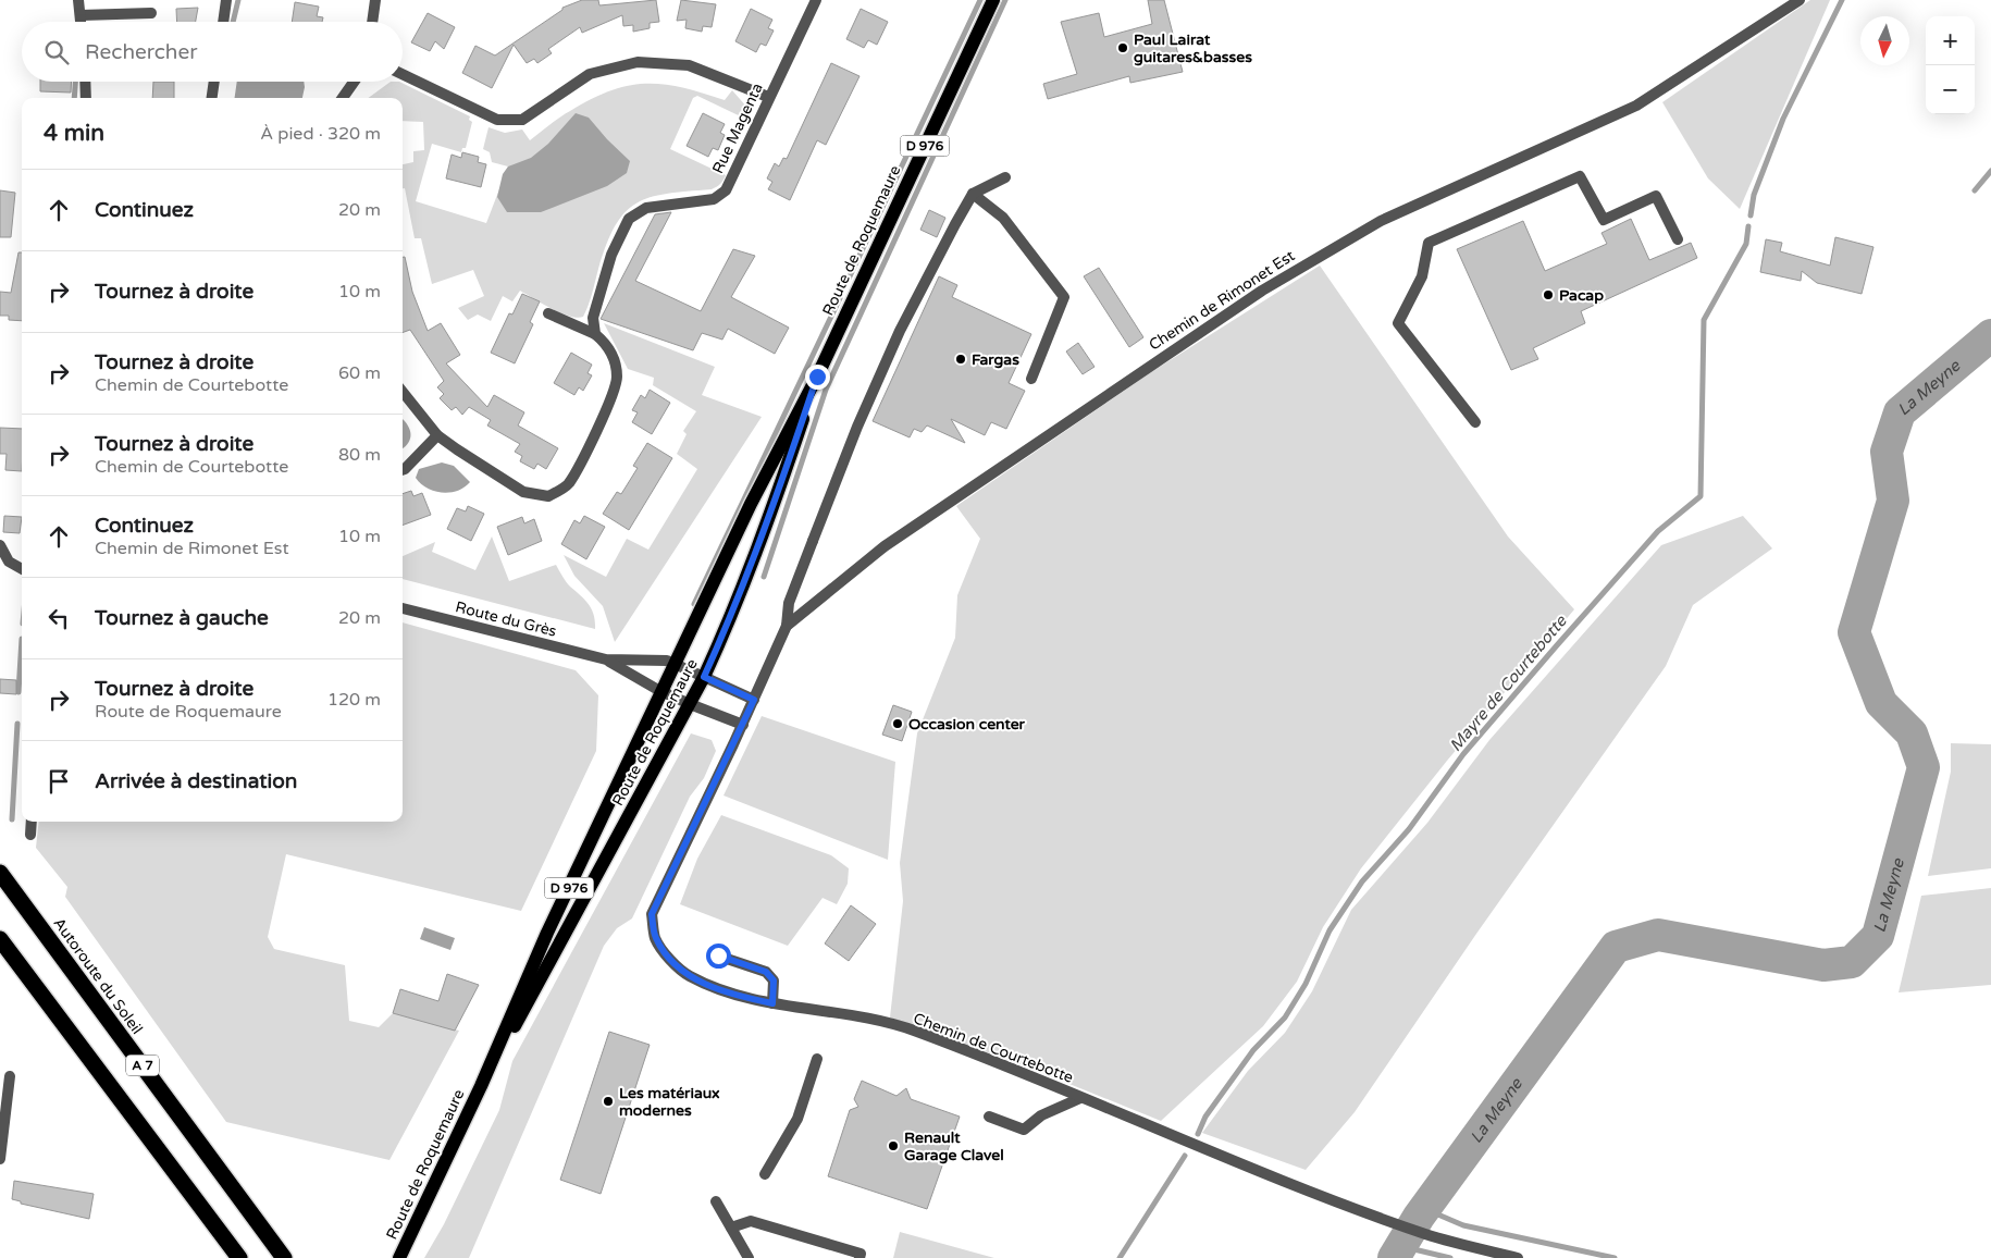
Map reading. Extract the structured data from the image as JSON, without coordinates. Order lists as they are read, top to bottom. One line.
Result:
{"streets":{"highway":["Autoroute du Soleil","A 7"],"main road":["D 976","Route de Roquemaure"],"street":["Rue Magenta","Chemin de Rimonet Est","Route du Grès","Chemin de Courtebotte"]},"crossings":[["Chemin de Rimonet Est","Chemin de Courtebotte"]],"water":["La Meyne","Mayre de Courtebotte"],"places":["Paul Lairat guitares&basses","Pacap","Fargas","Occasion center","Les matériaux modernes","Renault Garage Clavel"],"north":"bottom","page":{"map_buttons":["+","−"],"search":"Rechercher","heading":["4 min","À pied · 320 m"],"list":[["Continuez","20 m"],["Tournez à droite","10 m"],["Tournez à droite","Chemin de Courtebotte","60 m"],["Tournez à droite","Chemin de Courtebotte","80 m"],["Continuez","Chemin de Rimonet Est","10 m"],["Tournez à gauche","20 m"],["Tournez à droite","Route de Roquemaure","120 m"],"Arrivée à destination"]}}
